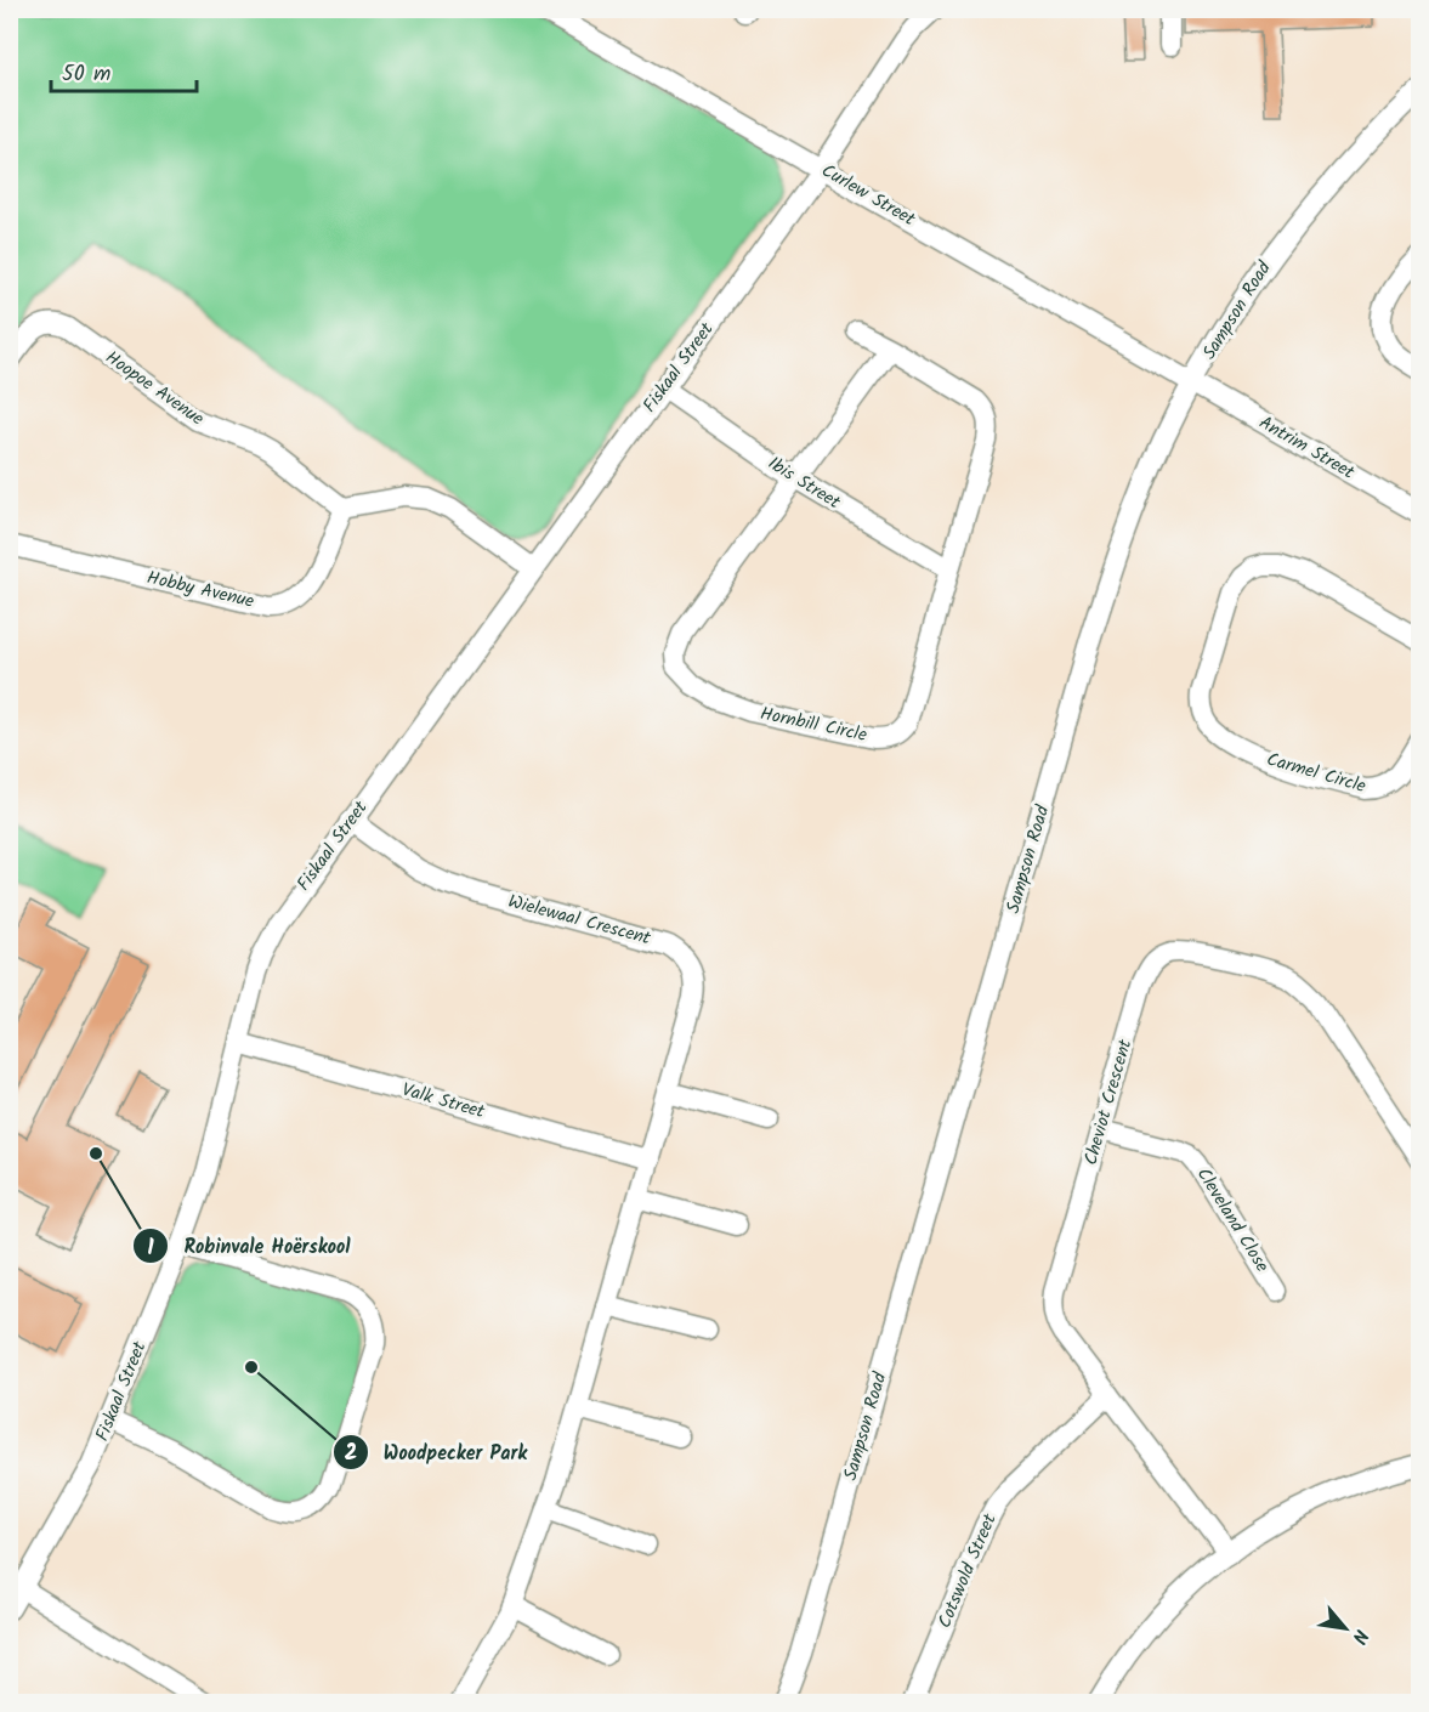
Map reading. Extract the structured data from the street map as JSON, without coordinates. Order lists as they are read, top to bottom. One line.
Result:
{"streets":{"street":["Curlew Street","Sampson Road","Fiskaal Street","Hoopoe Avenue","Antrim Street","Ibis Street","Hobby Avenue","Hornbill Circle","Carmel Circle","Wielewaal Crescent","Valk Street","Cheviot Crescent","Cleveland Close","Cotswold Street"]},"crossings":[["Curlew Street","Sampson Road"],["Curlew Street","Fiskaal Street"],["Curlew Street","Antrim Street"],["Sampson Road","Antrim Street"],["Fiskaal Street","Ibis Street"],["Fiskaal Street","Wielewaal Crescent"],["Fiskaal Street","Valk Street"],["Hoopoe Avenue","Hobby Avenue"],["Ibis Street","Hornbill Circle"],["Wielewaal Crescent","Valk Street"],["Cheviot Crescent","Cleveland Close"],["Cheviot Crescent","Cotswold Street"]],"places":["Robinvale Hoërskool","Woodpecker Park"],"scale_bar":"50 m","north":"bottom right"}
